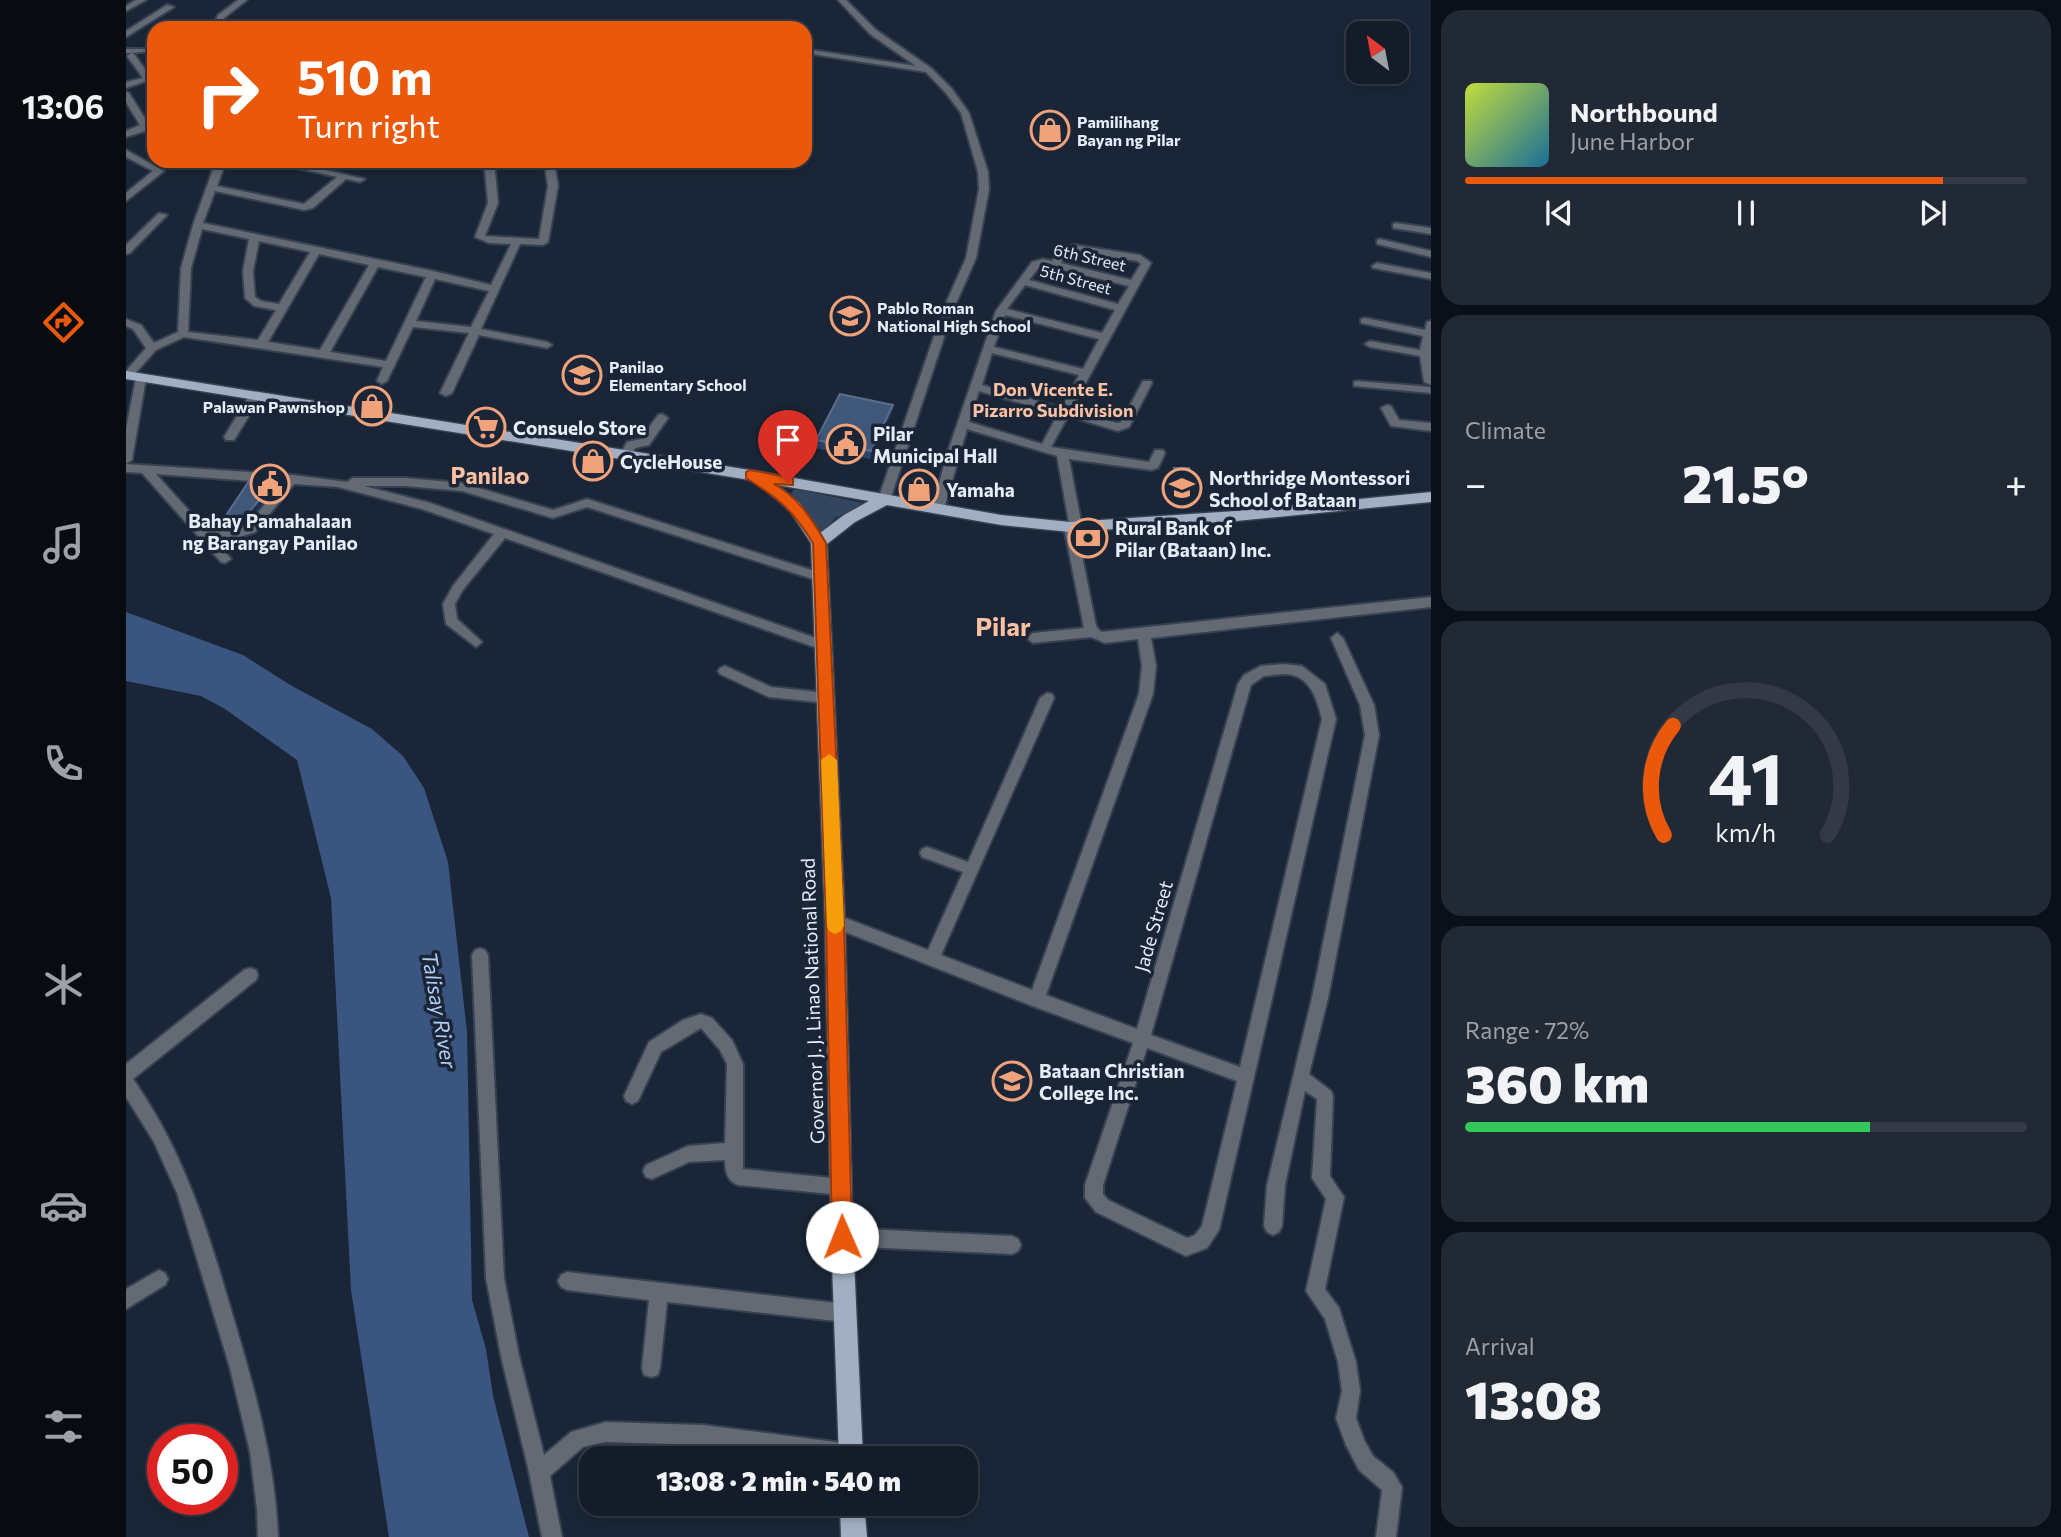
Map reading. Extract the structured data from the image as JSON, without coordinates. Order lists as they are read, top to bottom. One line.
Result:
{"streets":{"main road":["Governor J. J. Linao National Road"],"street":["6th Street","5th Street","Jade Street"]},"crossings":[["6th Street","5th Street"]],"districts":["Don Vicente E. Pizarro Subdivision","Panilao","Pilar"],"water":["Talisay River"],"places":{"shop":["Pamilihang Bayan ng Pilar","Palawan Pawnshop","CycleHouse","Yamaha"],"school or university":["Pablo Roman National High School","Panilao Elementary School","Northridge Montessori School of Bataan","Bataan Christian College Inc."],"supermarket":["Consuelo Store"],"public building":["Pilar Municipal Hall","Bahay Pamahalaan ng Barangay Panilao"],"bank":["Rural Bank of Pilar (Bataan) Inc."]},"north":"top left","page":{"tabs":"13:06","turn":["510 m","Turn right"],"song":["Northbound","June Harbor"],"tile":["Climate",["Range · 72%","360 km"],["Arrival","13:08"]],"heat":["−","21.5°","+"],"limit":"50","trip":"13:08 · 2 min · 540 m","gauge":["41","km/h"]}}
